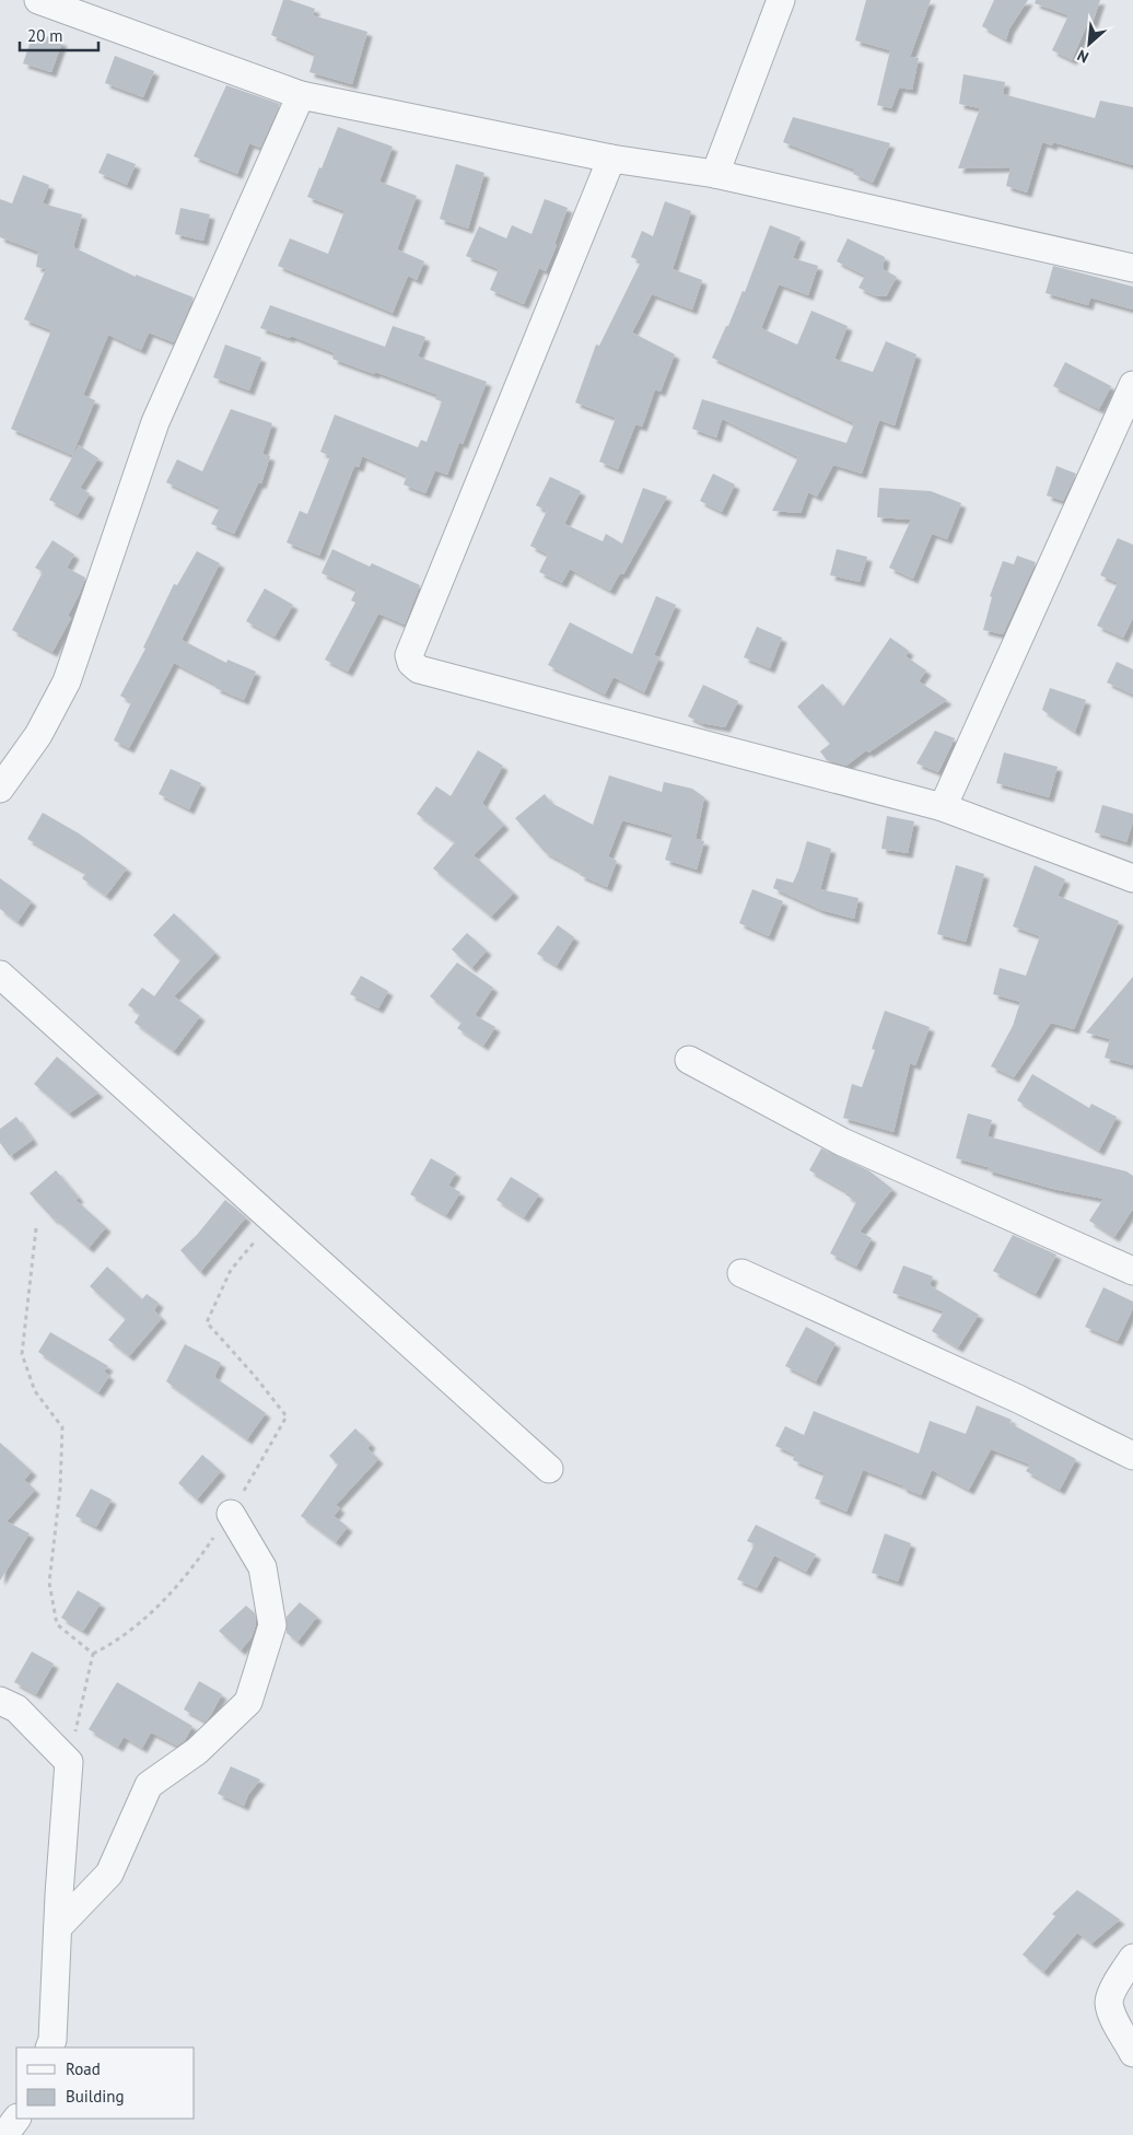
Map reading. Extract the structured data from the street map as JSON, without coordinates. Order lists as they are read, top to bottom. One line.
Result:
{"legend":["Road","Building"],"scale_bar":"20 m","north":"bottom left"}
